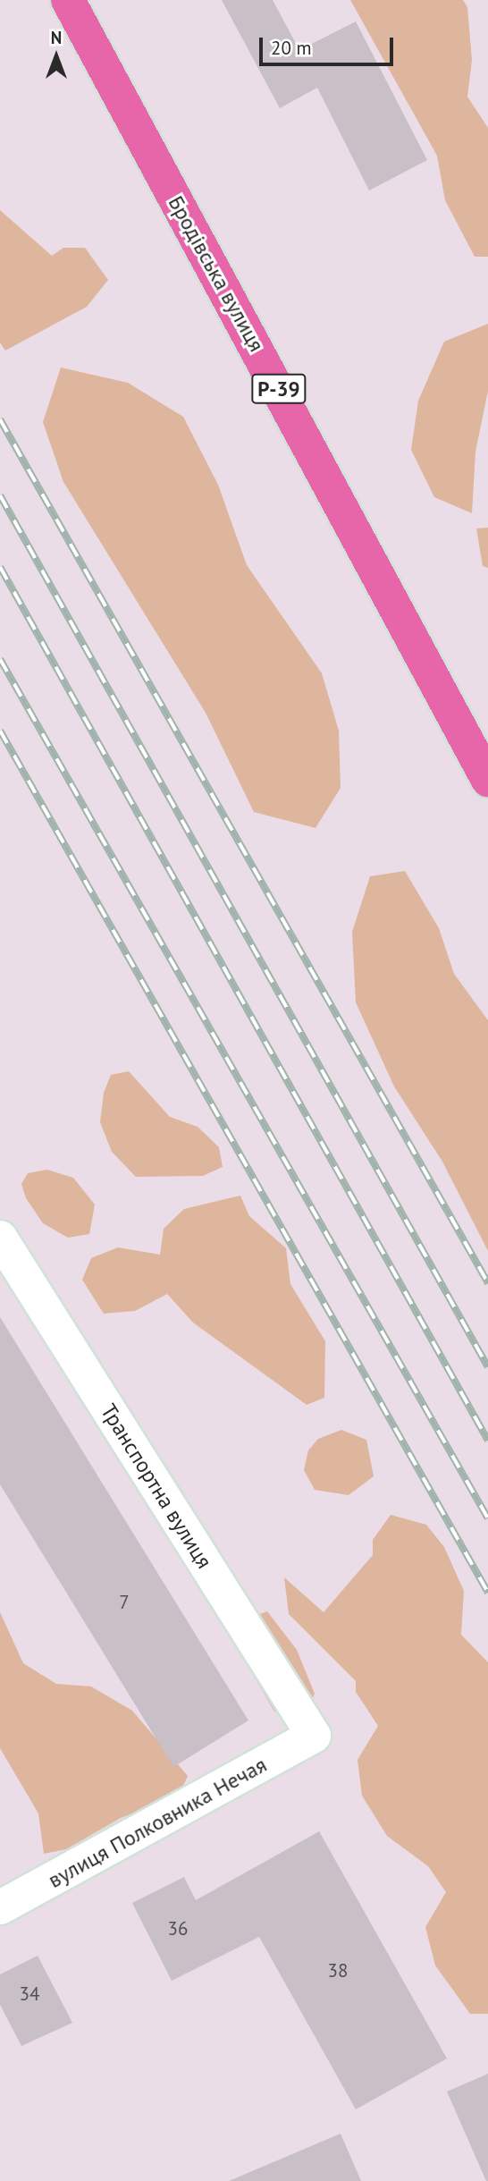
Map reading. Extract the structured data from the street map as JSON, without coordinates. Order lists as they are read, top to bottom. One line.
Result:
{"streets":{"main road":["Бродівська вулиця","Р-39"],"street":["Транспортна вулиця","вулиця Полковника Нечая"]},"crossings":[["Транспортна вулиця","вулиця Полковника Нечая"]],"house_numbers":["7","36","38","34"],"scale_bar":"20 m","north":"top"}
